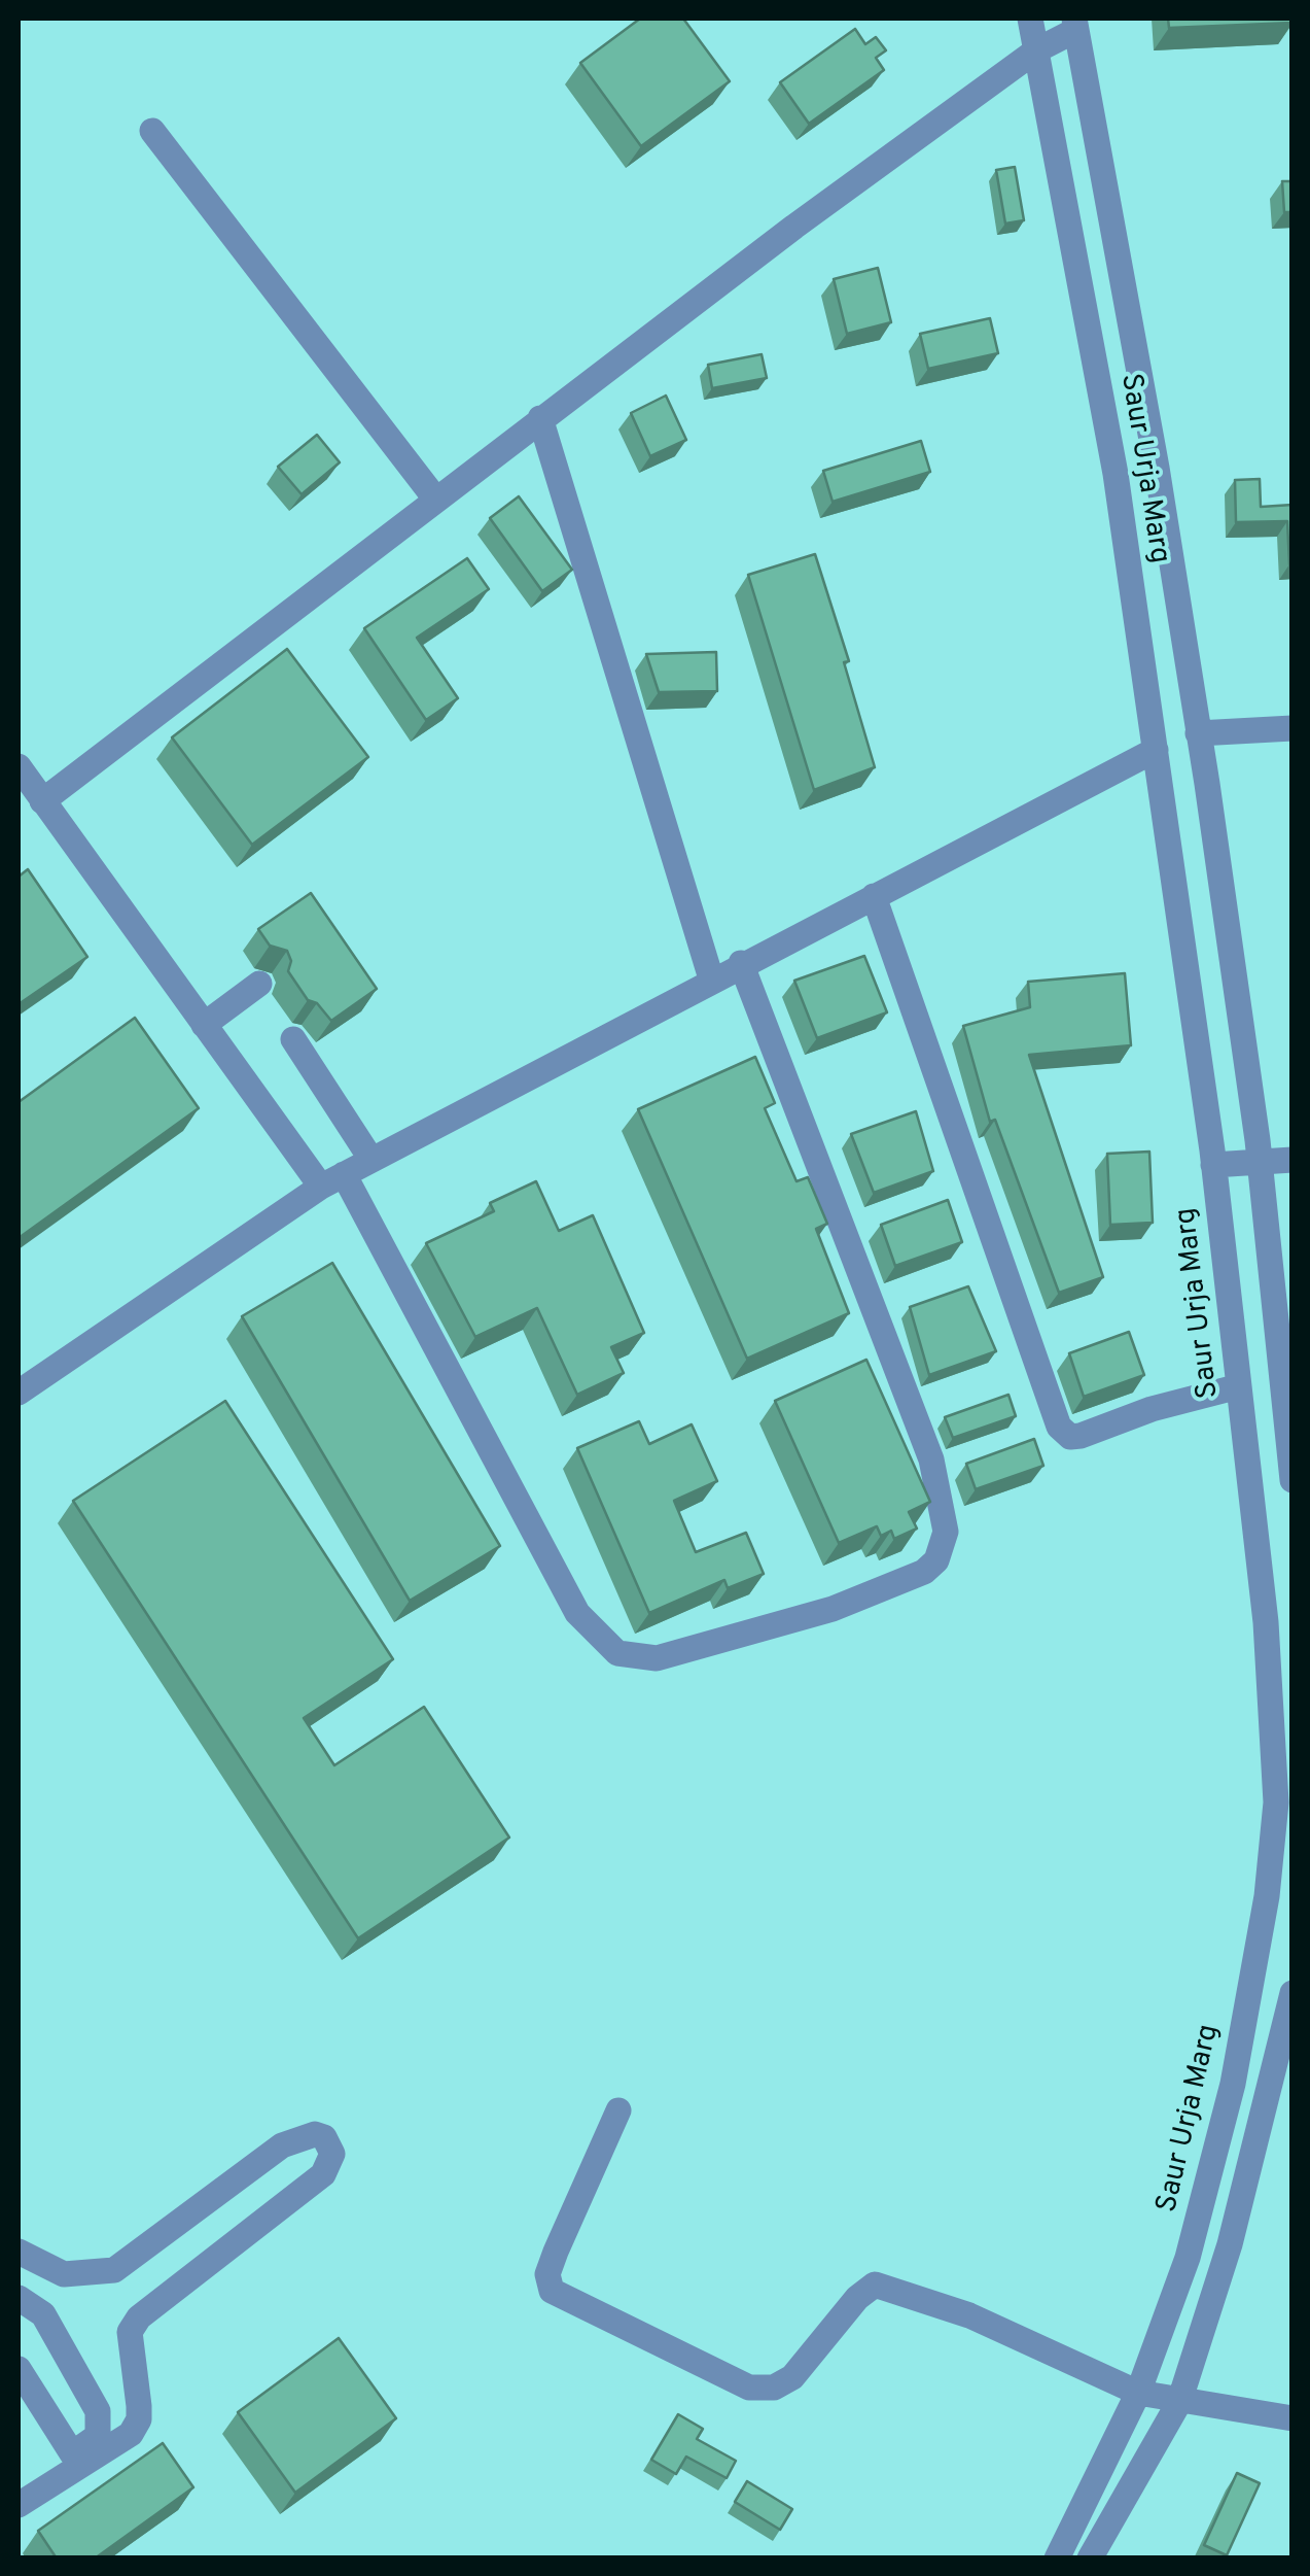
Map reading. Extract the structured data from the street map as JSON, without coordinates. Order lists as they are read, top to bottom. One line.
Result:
{"streets":{"street":["Saur Urja Marg"]}}
